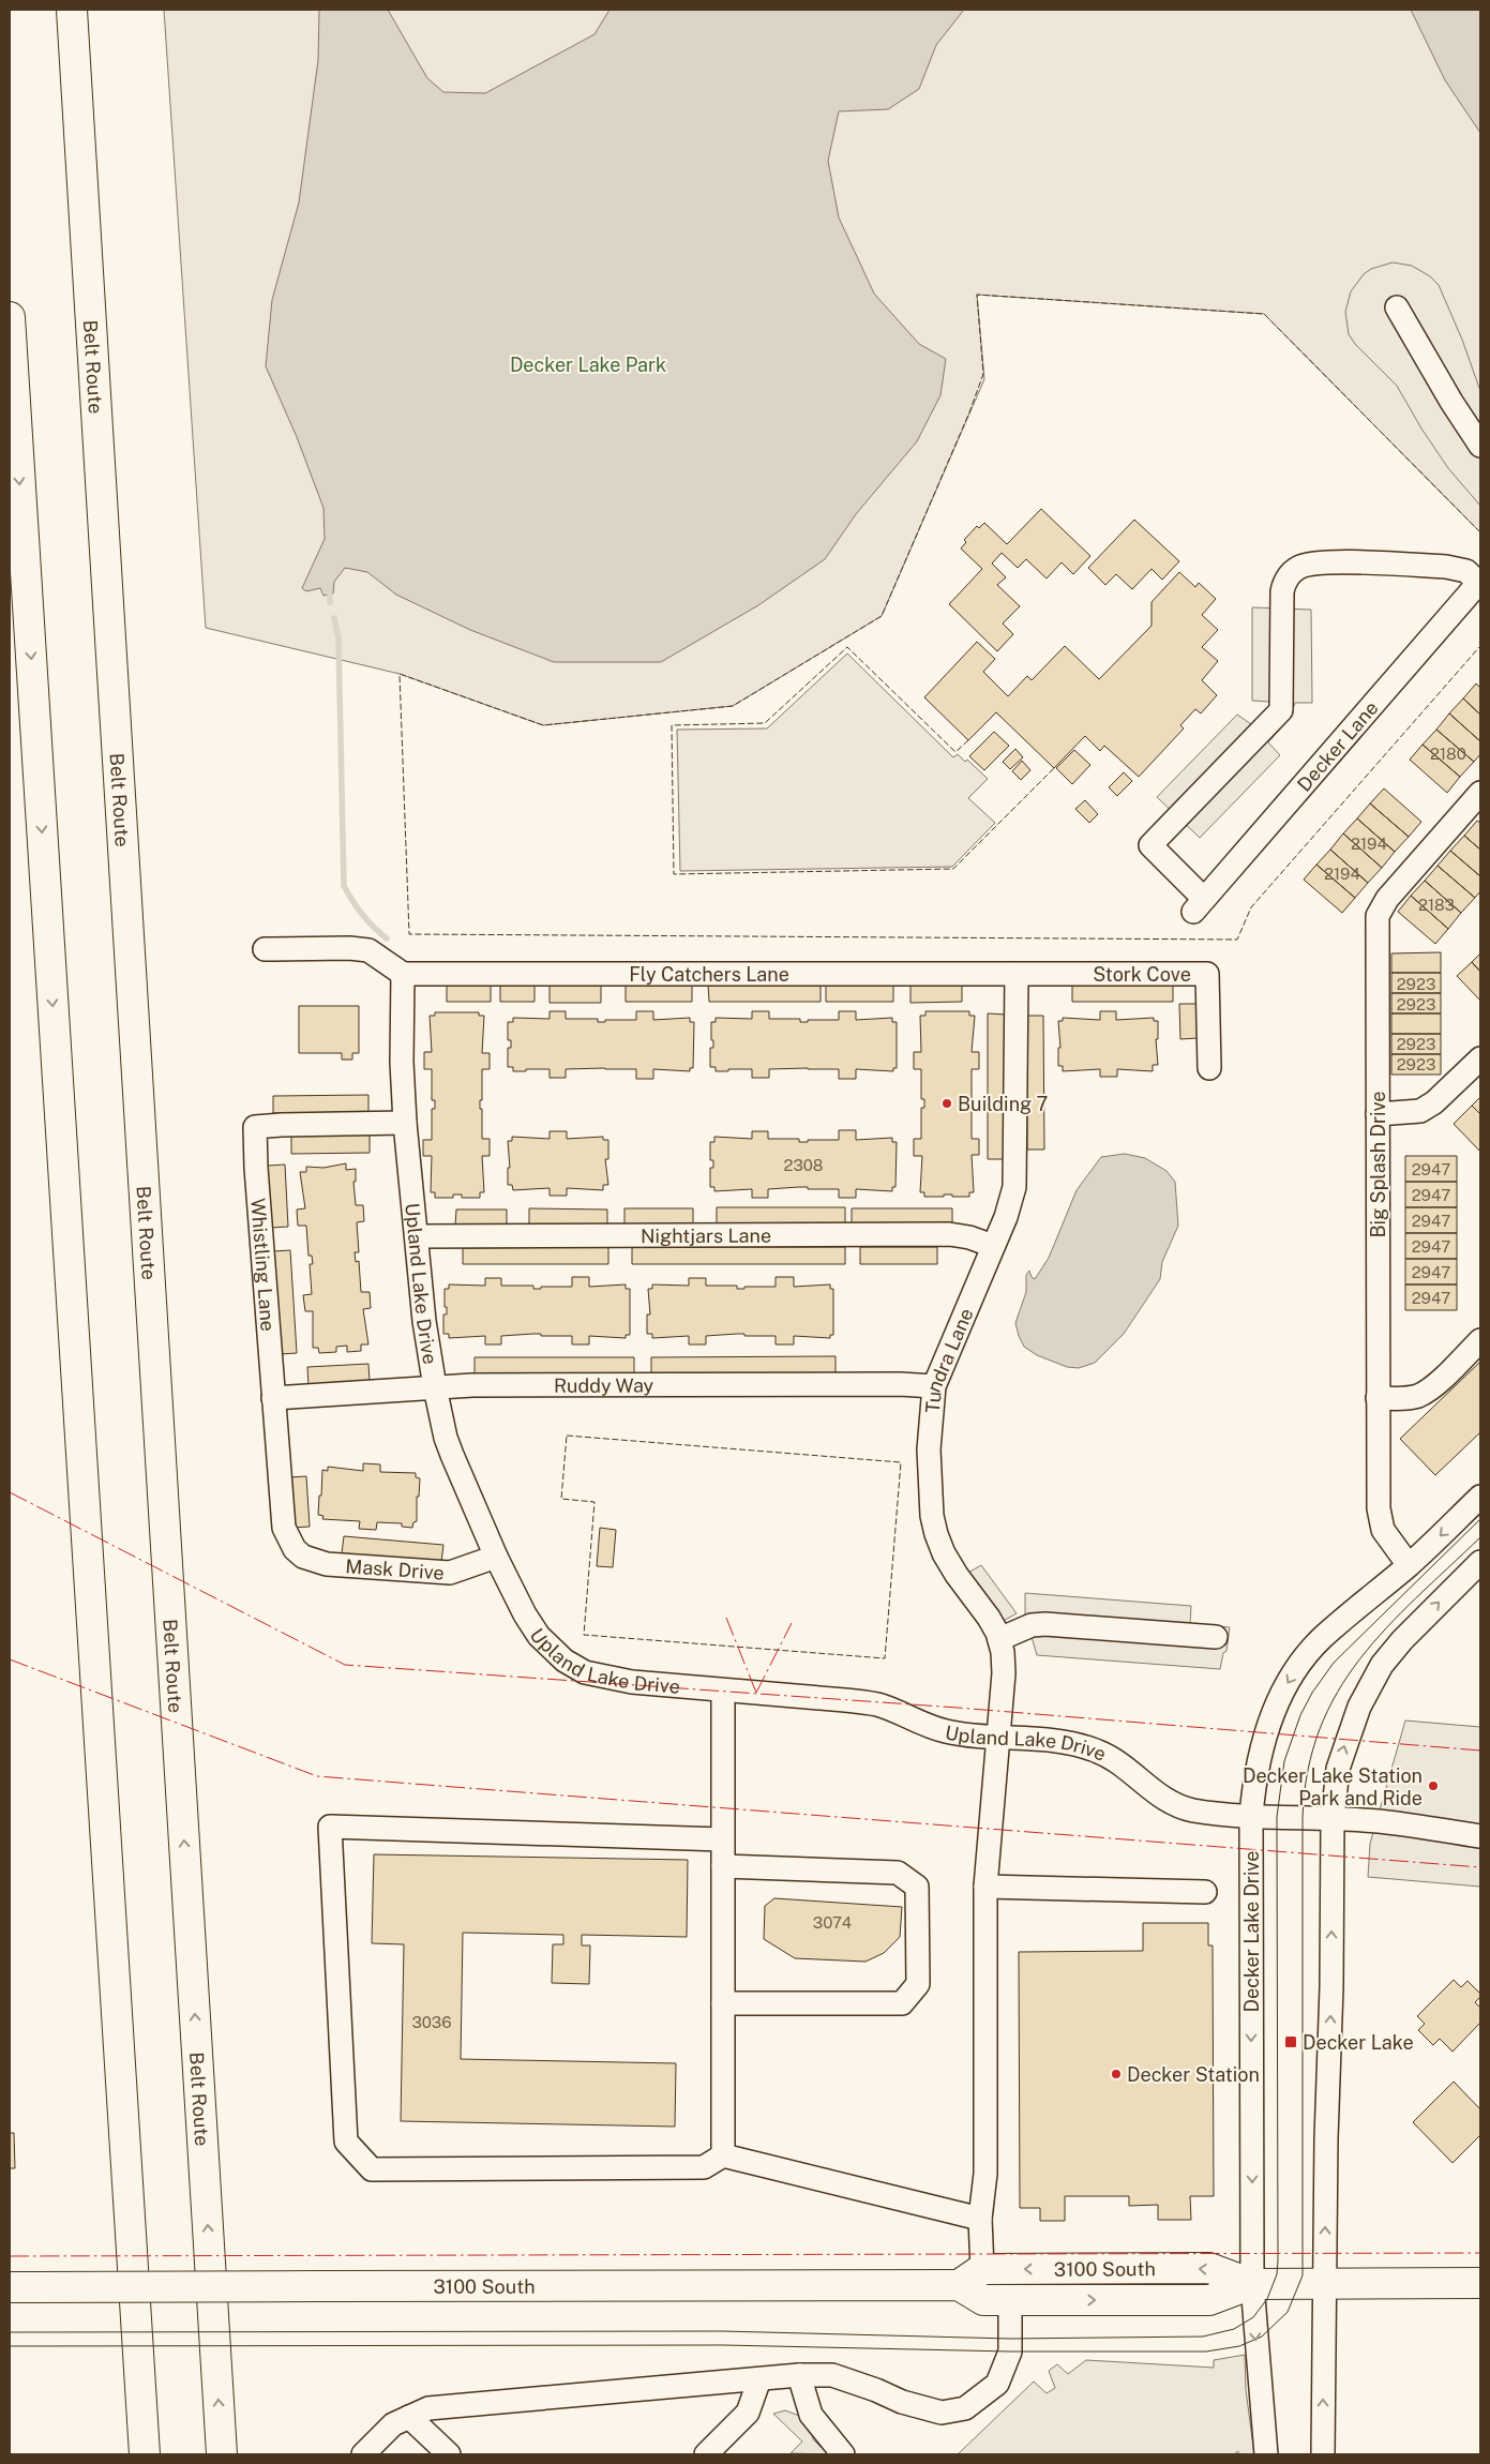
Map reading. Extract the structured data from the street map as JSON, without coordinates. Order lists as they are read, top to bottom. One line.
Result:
{"streets":{"main road":["Belt Route","3100 South"],"street":["Decker Lane","Fly Catchers Lane","Stork Cove","Big Splash Drive","Nightjars Lane","Whistling Lane","Upland Lake Drive","Tundra Lane","Ruddy Way","Mask Drive","Decker Lake Drive"]},"crossings":[["Fly Catchers Lane","Stork Cove"],["Fly Catchers Lane","Upland Lake Drive"],["Fly Catchers Lane","Tundra Lane"],["Stork Cove","Tundra Lane"],["Big Splash Drive","Decker Lake Drive"],["Nightjars Lane","Upland Lake Drive"],["Nightjars Lane","Tundra Lane"],["Whistling Lane","Upland Lake Drive"],["Whistling Lane","Ruddy Way"],["Whistling Lane","Mask Drive"],["Upland Lake Drive","Tundra Lane"],["Upland Lake Drive","Ruddy Way"],["Upland Lake Drive","Mask Drive"],["Upland Lake Drive","Decker Lake Drive"],["Tundra Lane","Ruddy Way"],["Tundra Lane","3100 South"],["Decker Lake Drive","3100 South"]],"parks":["Decker Lake Park"],"places":{"other":["Building 7","Decker Lake Station Park and Ride","Decker Station"],"transit":["Decker Lake"]},"house_numbers":["2180","2194","2194","2183","2923","2923","2923","2923","2308","2947","2947","2947","2947","2947","2947","3074","3036"]}
